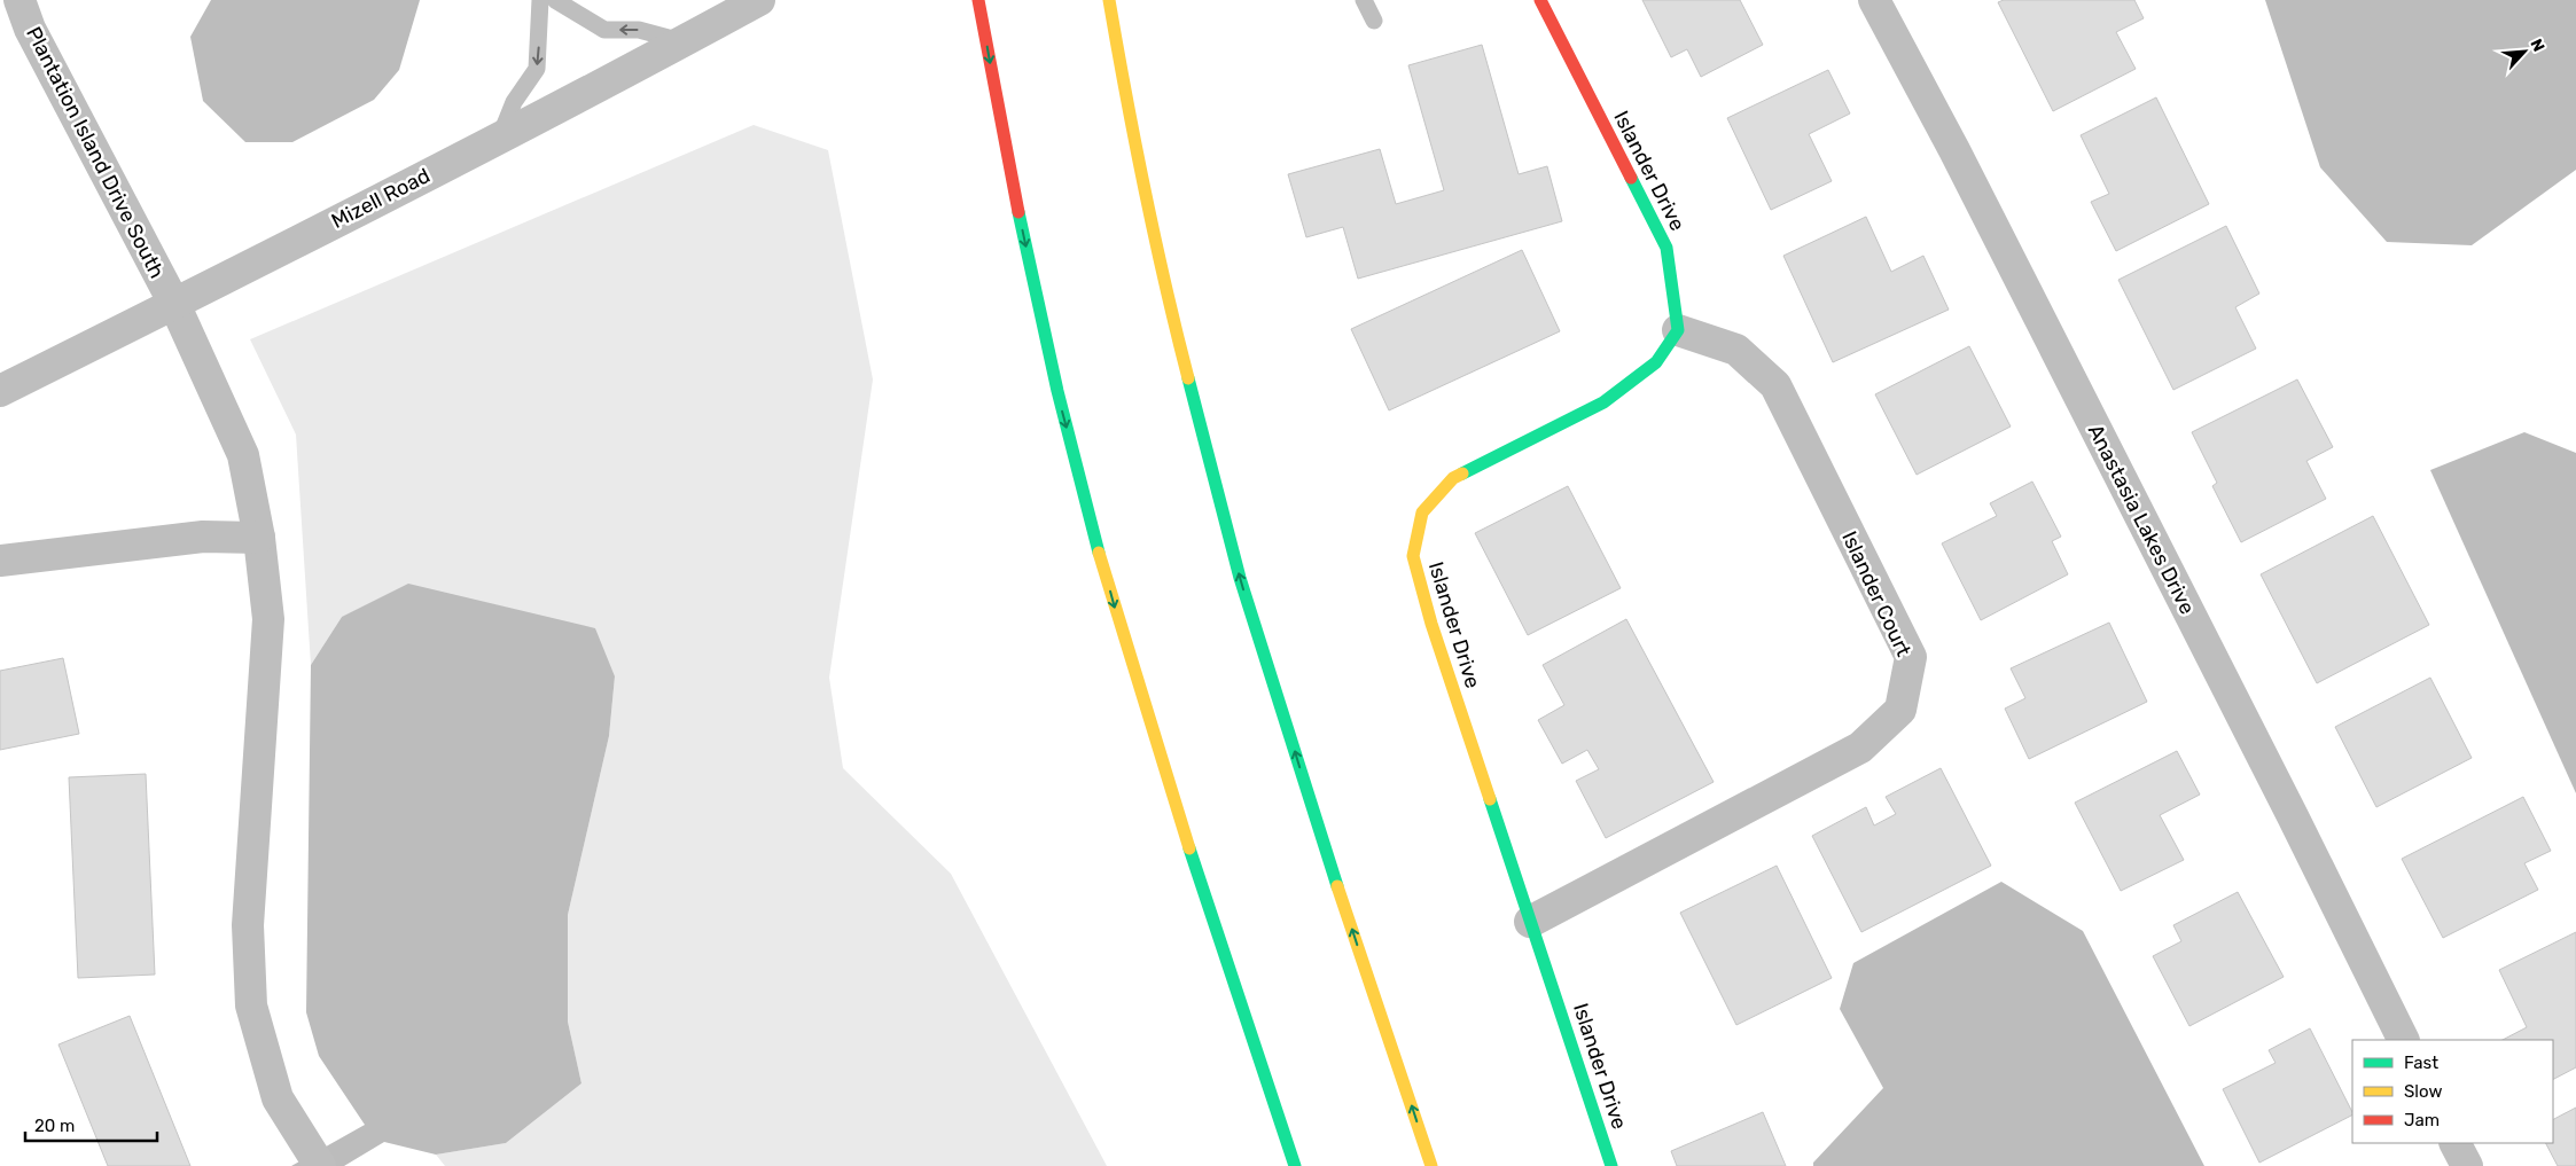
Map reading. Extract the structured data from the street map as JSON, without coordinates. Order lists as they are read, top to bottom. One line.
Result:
{"streets":{"main road":["Islander Drive"],"street":["Plantation Island Drive South","Mizell Road","Anastasia Lakes Drive","Islander Court"]},"crossings":[["Plantation Island Drive South","Mizell Road"],["Islander Drive","Islander Court"]],"legend":["Fast","Slow","Jam"],"scale_bar":"20 m","north":"top right"}
